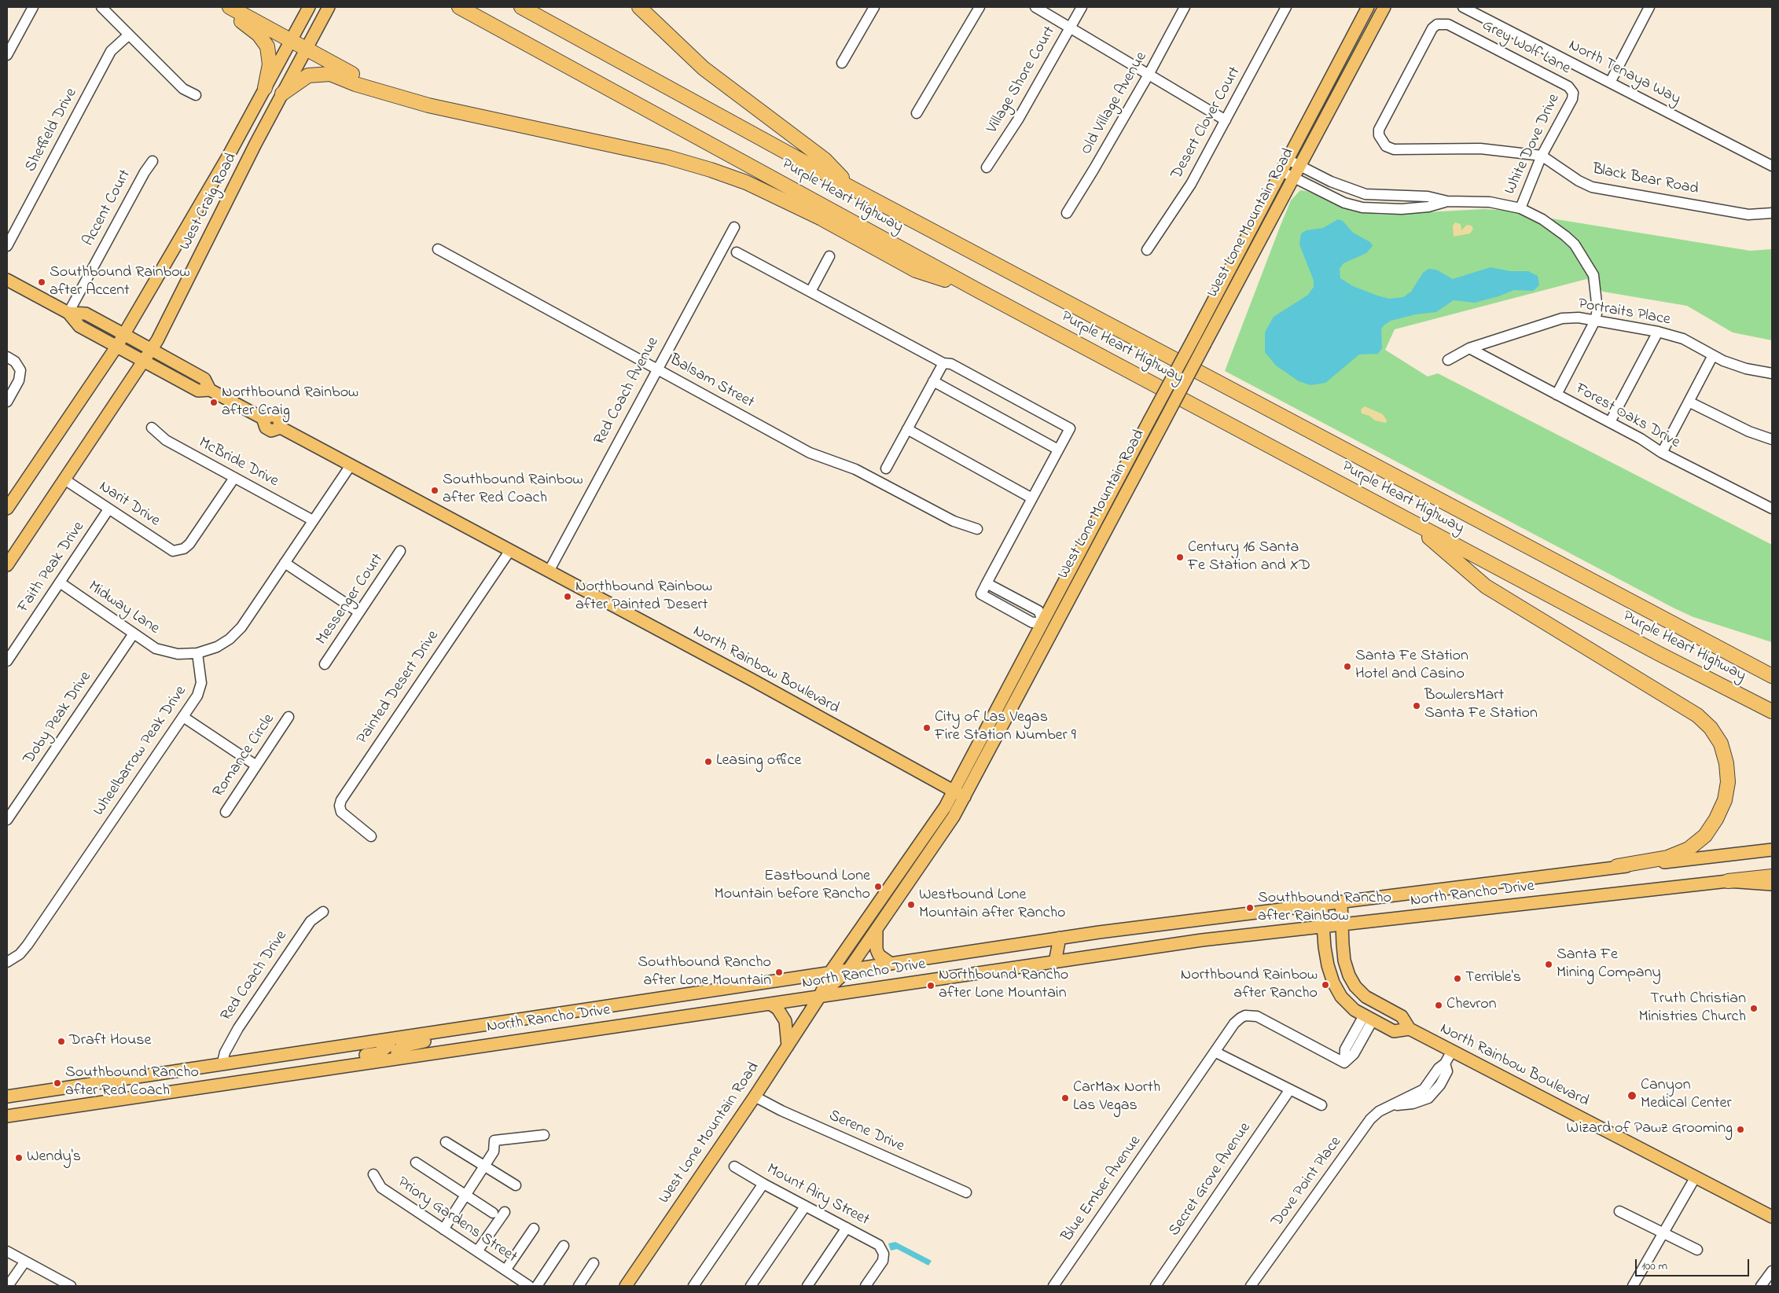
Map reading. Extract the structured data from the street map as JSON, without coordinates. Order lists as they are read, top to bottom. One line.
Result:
{"streets":{"highway":["Purple Heart Highway"],"main road":["West Craig Road","West Lone Mountain Road","North Rainbow Boulevard","North Rancho Drive"],"street":["Grey Wolf Lane","North Tenaya Way","Village Shore Court","Old Village Avenue","Desert Clover Court","Sheffield Drive","White Dove Drive","Black Bear Road","Accent Court","Portraits Place","Balsam Street","Red Coach Avenue","Forest Oaks Drive","McBride Drive","Narit Drive","Faith Peak Drive","Messenger Court","Midway Lane","Painted Desert Drive","Doby Peak Drive","Wheelbarrow Peak Drive","Romance Circle","Red Coach Drive","Serene Drive","Secret Grove Avenue","Dove Point Place","Blue Ember Avenue","Mount Airy Street","Priory Gardens Street"]},"crossings":[["Grey Wolf Lane","White Dove Drive"],["Grey Wolf Lane","Black Bear Road"],["White Dove Drive","Black Bear Road"],["West Craig Road","Narit Drive"],["West Craig Road","North Rainbow Boulevard"],["Accent Court","North Rainbow Boulevard"],["West Lone Mountain Road","North Rainbow Boulevard"],["West Lone Mountain Road","North Rancho Drive"],["West Lone Mountain Road","Serene Drive"],["Portraits Place","Forest Oaks Drive"],["Balsam Street","Red Coach Avenue"],["Red Coach Avenue","North Rainbow Boulevard"],["McBride Drive","Narit Drive"],["Narit Drive","Faith Peak Drive"],["Faith Peak Drive","Midway Lane"],["Midway Lane","Doby Peak Drive"],["Midway Lane","Wheelbarrow Peak Drive"],["North Rainbow Boulevard","Painted Desert Drive"],["North Rainbow Boulevard","North Rancho Drive"],["North Rainbow Boulevard","Dove Point Place"],["North Rainbow Boulevard","Blue Ember Avenue"],["North Rancho Drive","Red Coach Drive"]],"places":["Southbound Rainbow after Accent","Northbound Rainbow after Craig","Southbound Rainbow after Red Coach","Century 16 Santa Fe Station and XD","Northbound Rainbow after Painted Desert","Santa Fe Station Hotel and Casino","BowlersMart Santa Fe Station","City of Las Vegas Fire Station Number 9","Leasing office","Eastbound Lone Mountain before Rancho","Westbound Lone Mountain after Rancho","Southbound Rancho after Rainbow","Santa Fe Mining Company","Southbound Rancho after Lone Mountain","Terrible's","Northbound Rainbow after Rancho","Northbound Rancho after Lone Mountain","Chevron","Truth Christian Ministries Church","Draft House","Southbound Rancho after Red Coach","Canyon Medical Center","CarMax North Las Vegas","Wizard of Pawz Grooming","Wendy's"],"scale_bar":"100 m"}
